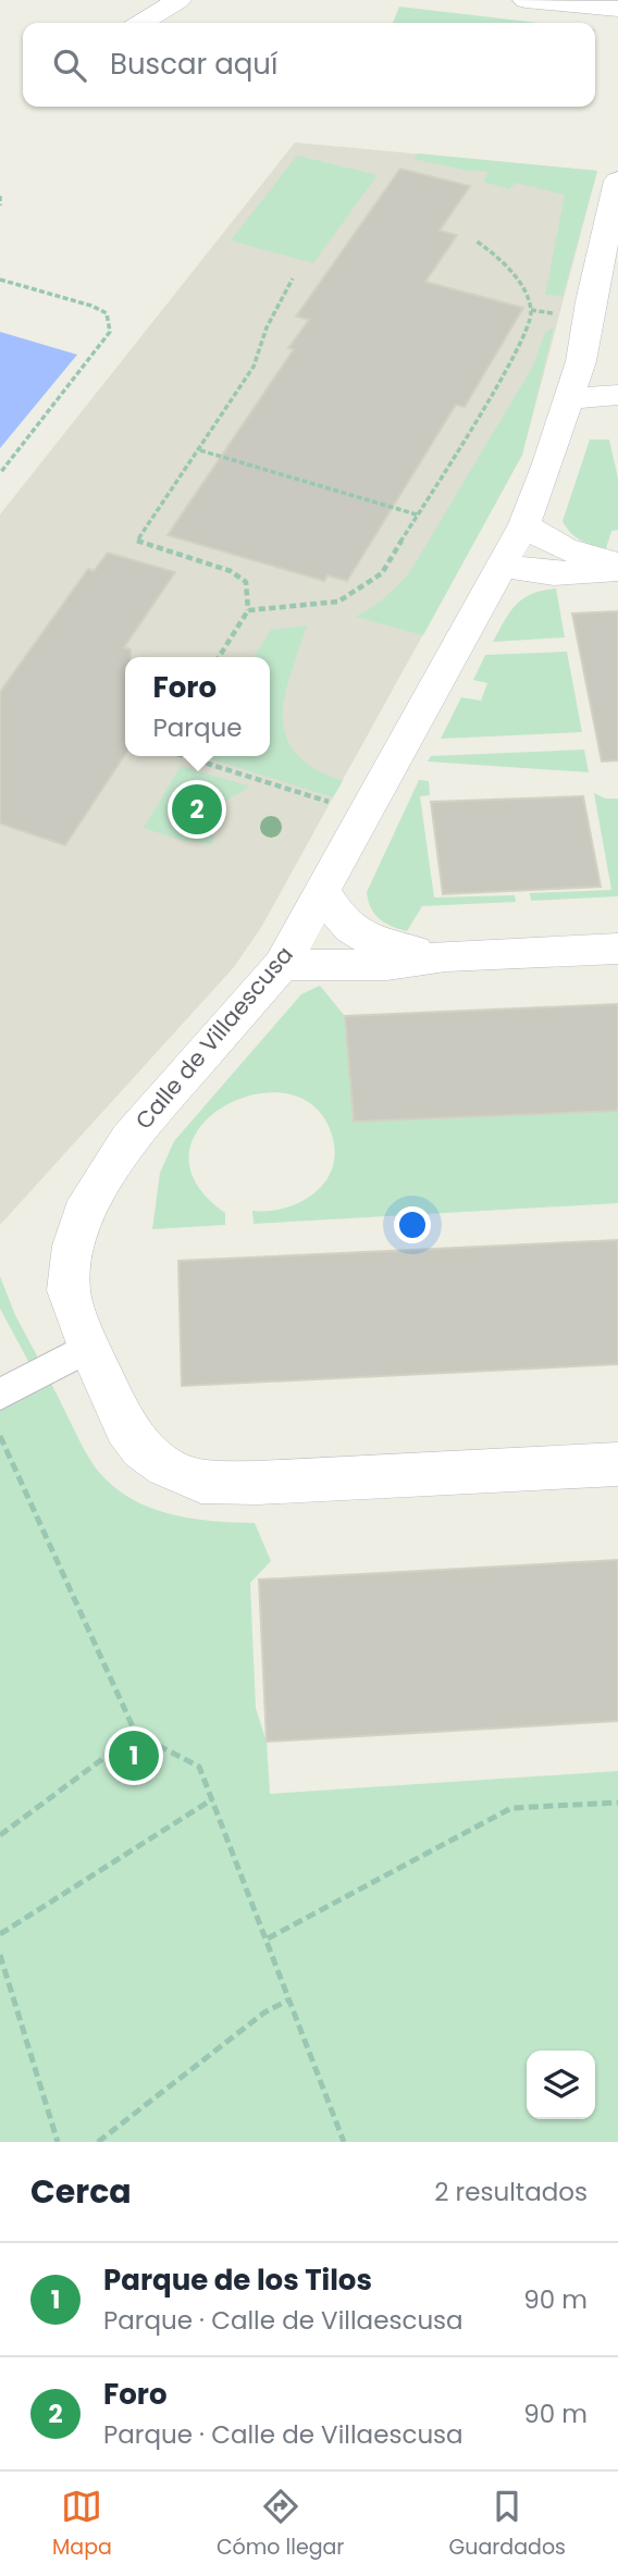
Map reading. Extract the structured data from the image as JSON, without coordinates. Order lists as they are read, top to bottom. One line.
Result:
{"streets":{"street":["Calle de Villaescusa"]},"page":{"search":"Buscar aquí","popup":["Foro","Parque"],"pins":["2","1"],"heading":["Cerca","2 resultados"],"list":[{"mark":"1","name":"Parque de los Tilos","note":"Parque · Calle de Villaescusa","value":"90 m"},{"mark":"2","name":"Foro","note":"Parque · Calle de Villaescusa","value":"90 m"}],"nav":["Mapa","Cómo llegar","Guardados"]}}
